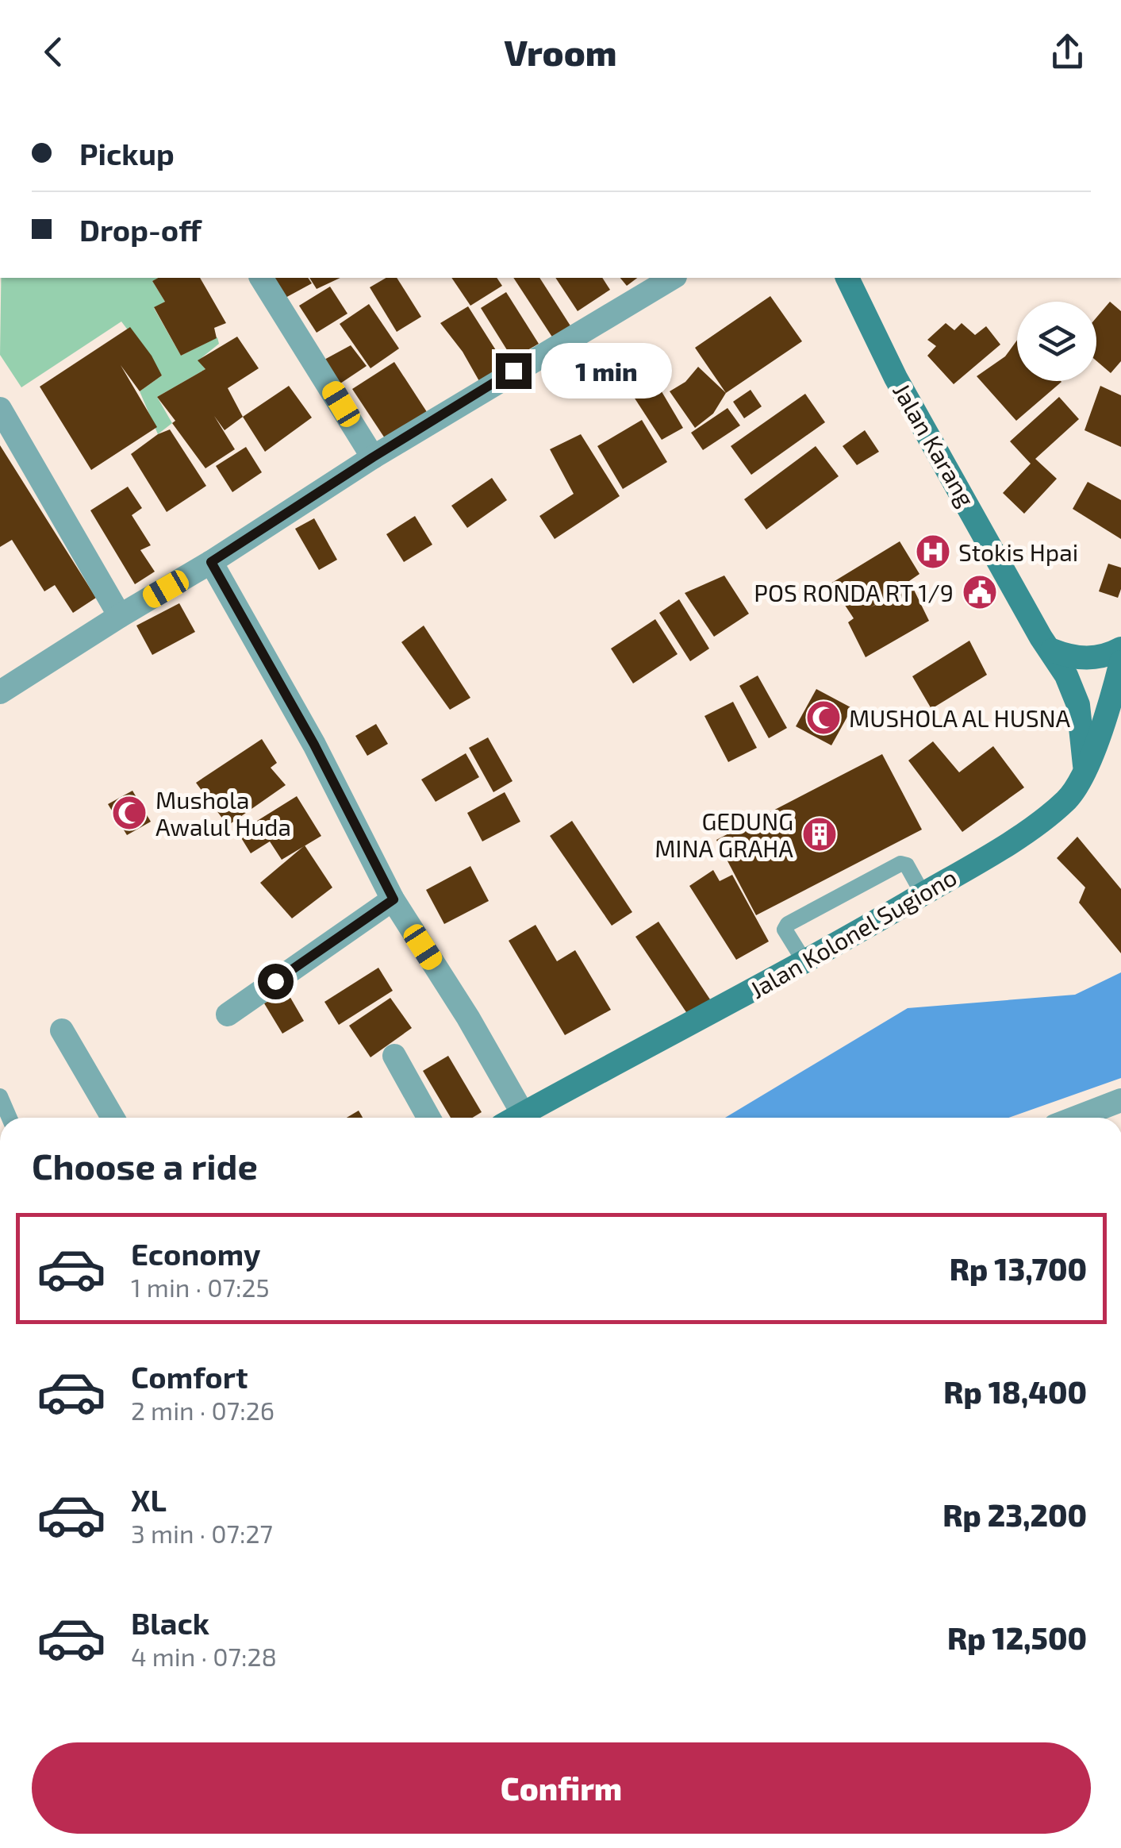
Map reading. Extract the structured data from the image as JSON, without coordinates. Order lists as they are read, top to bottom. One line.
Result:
{"streets":{"street":["Jalan Karang","Jalan Kolonel Sugiono"]},"crossings":[["Jalan Karang","Jalan Kolonel Sugiono"]],"places":{"hospital":["Stokis Hpai"],"public building":["POS RONDA RT 1/9"],"mosque":["MUSHOLA AL HUSNA","Mushola Awalul Huda"],"building":["GEDUNG MINA GRAHA"]},"page":{"header":"Vroom","banner":["Pickup","Drop-off"],"bubble":"1 min","heading":"Choose a ride","list":[{"name":"Economy","note":"1 min · 07:25","value":"Rp 13,700"},{"name":"Comfort","note":"2 min · 07:26","value":"Rp 18,400"},{"name":"XL","note":"3 min · 07:27","value":"Rp 23,200"},{"name":"Black","note":"4 min · 07:28","value":"Rp 12,500"}],"buttons":"Confirm"}}
